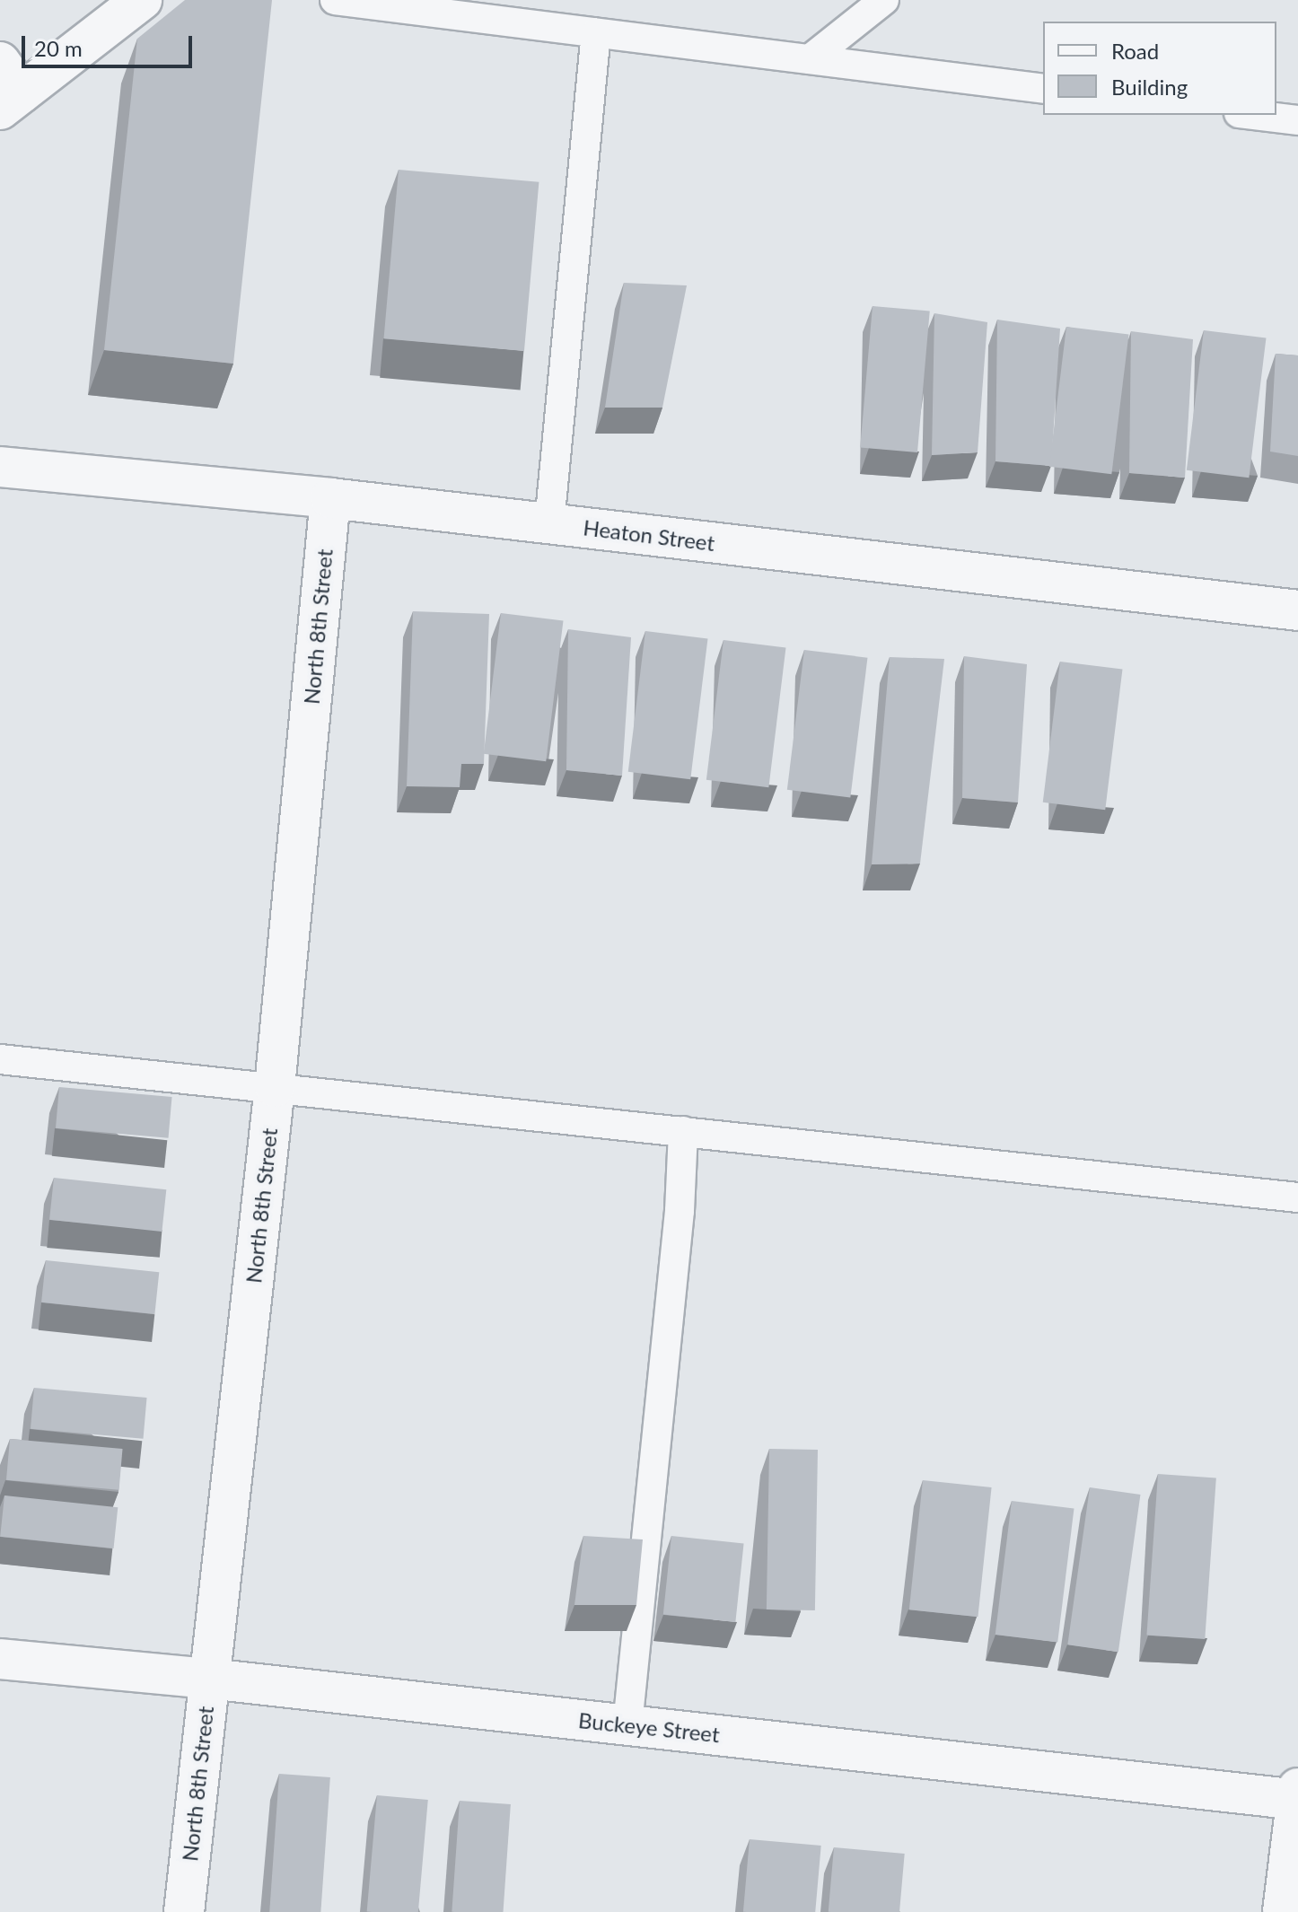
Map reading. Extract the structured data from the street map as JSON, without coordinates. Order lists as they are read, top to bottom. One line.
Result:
{"streets":{"street":["Heaton Street","North 8th Street","Buckeye Street"]},"crossings":[["Heaton Street","North 8th Street"],["North 8th Street","Buckeye Street"]],"legend":["Road","Building"],"scale_bar":"20 m"}
